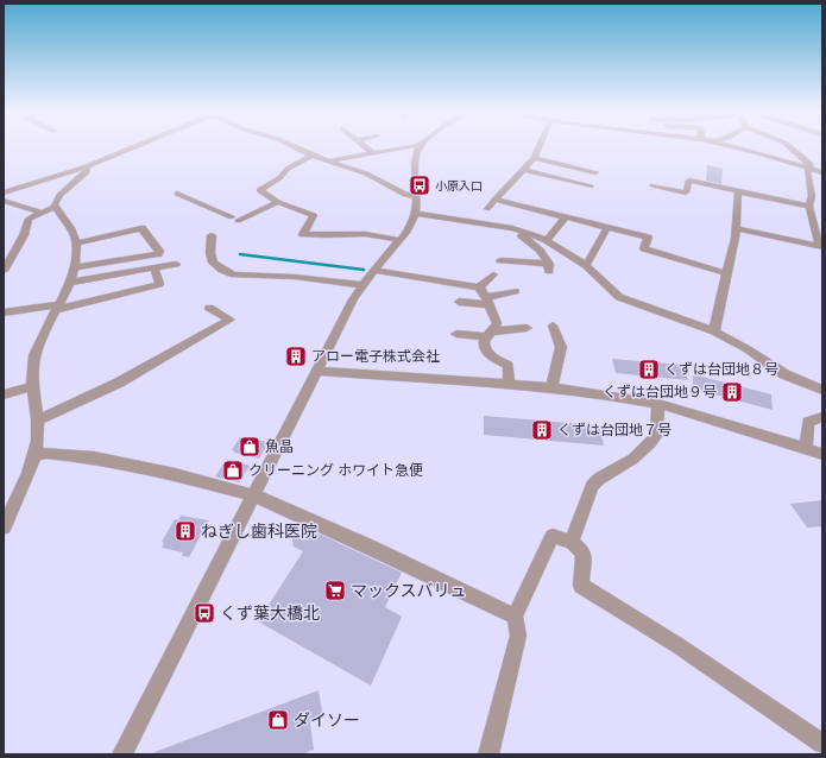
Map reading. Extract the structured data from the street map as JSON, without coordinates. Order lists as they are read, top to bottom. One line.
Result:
{"places":{"bus stop":["小原入口","くず葉大橋北"],"building":["アロー電子株式会社","くずは台団地８号","くずは台団地９号","くずは台団地７号","ねぎし歯科医院"],"shop":["魚晶","クリーニング ホワイト急便","ダイソー"],"supermarket":["マックスバリュ"]}}
